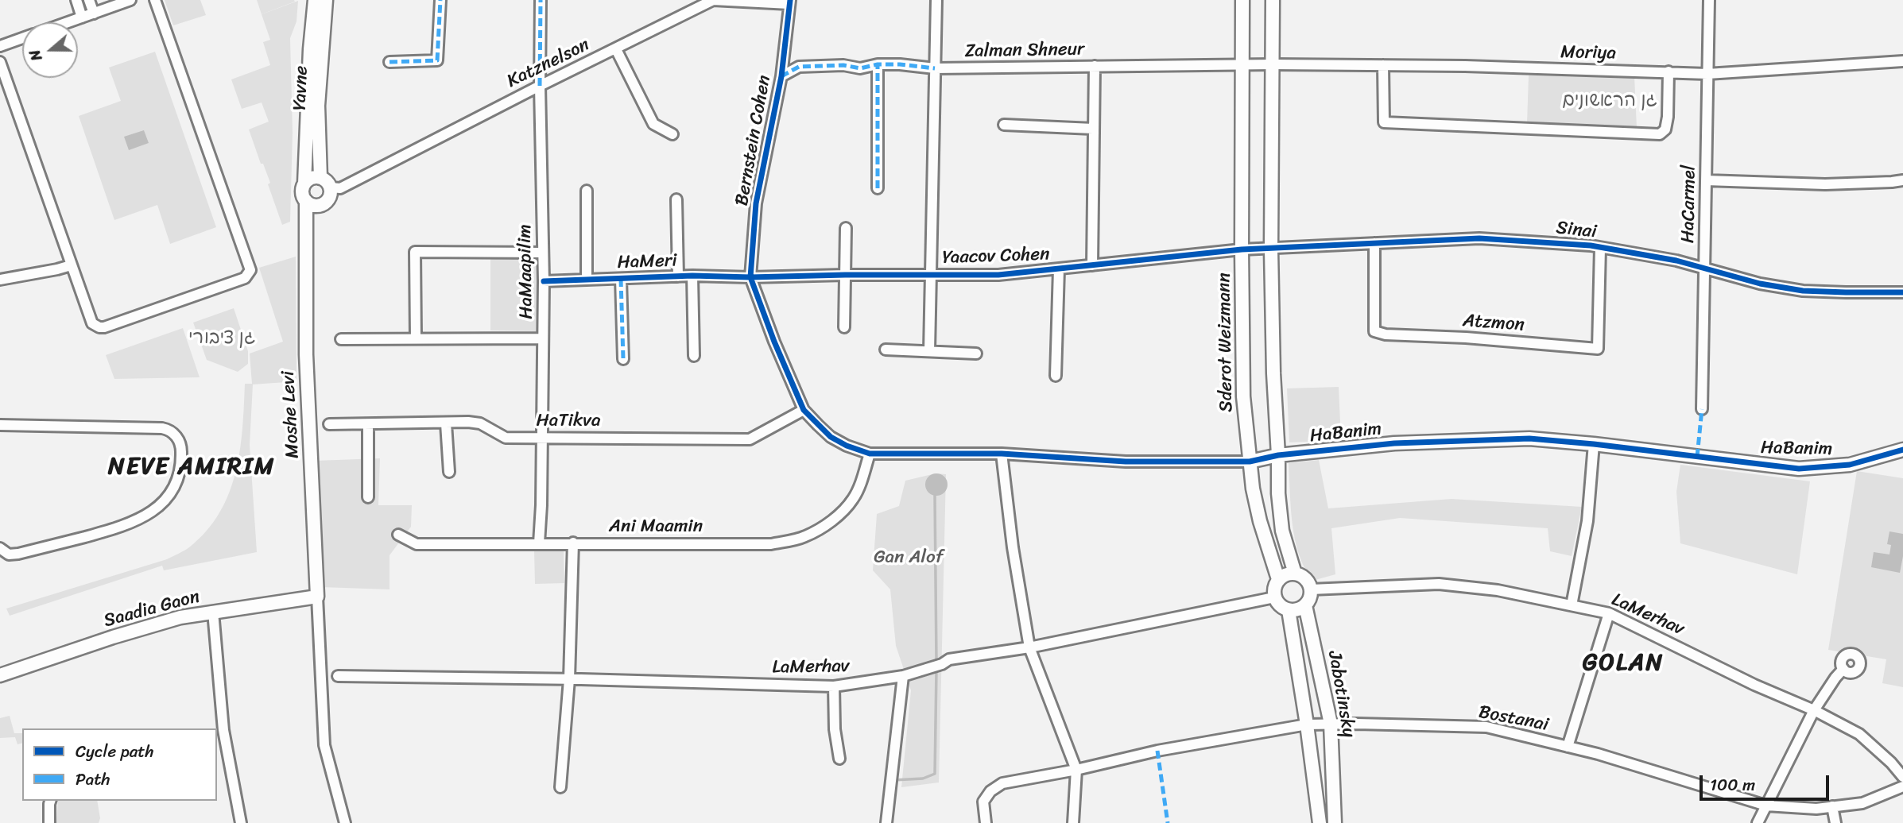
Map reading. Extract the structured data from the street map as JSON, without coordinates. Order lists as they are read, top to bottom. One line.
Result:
{"streets":{"street":["Zalman Shneur","Moriya","Katznelson","Yavne","Bernstein Cohen","HaCarmel","Sinai","Yaacov Cohen","HaMeri","HaMaapilim","Atzmon","Sderot Weizmann","Moshe Levi","HaTikva","HaBanim","Ani Maamin","Saadia Gaon","LaMerhav","Jabotinsky","Bostanai"]},"crossings":[["Zalman Shneur","Moriya"],["Zalman Shneur","Bernstein Cohen"],["Zalman Shneur","Sderot Weizmann"],["Moriya","HaCarmel"],["Katznelson","Yavne"],["Katznelson","Bernstein Cohen"],["Katznelson","HaMaapilim"],["Katznelson","Moshe Levi"],["Yavne","Moshe Levi"],["Bernstein Cohen","Yaacov Cohen"],["Bernstein Cohen","HaMeri"],["Bernstein Cohen","HaTikva"],["Bernstein Cohen","HaBanim"],["HaCarmel","Sinai"],["Sinai","Yaacov Cohen"],["Sinai","Atzmon"],["Sinai","Sderot Weizmann"],["Yaacov Cohen","HaMeri"],["Yaacov Cohen","Sderot Weizmann"],["HaMeri","HaMaapilim"],["HaMaapilim","HaTikva"],["HaMaapilim","Ani Maamin"],["Sderot Weizmann","HaBanim"],["Sderot Weizmann","LaMerhav"],["Sderot Weizmann","Jabotinsky"],["Moshe Levi","Saadia Gaon"],["HaTikva","HaBanim"],["HaBanim","Ani Maamin"],["LaMerhav","Jabotinsky"],["Jabotinsky","Bostanai"]],"districts":["NEVE AMIRIM","GOLAN"],"parks":["גן הראשונים","גן ציבורי","Gan Alof"],"legend":["Cycle path","Path"],"scale_bar":"100 m","north":"left"}
